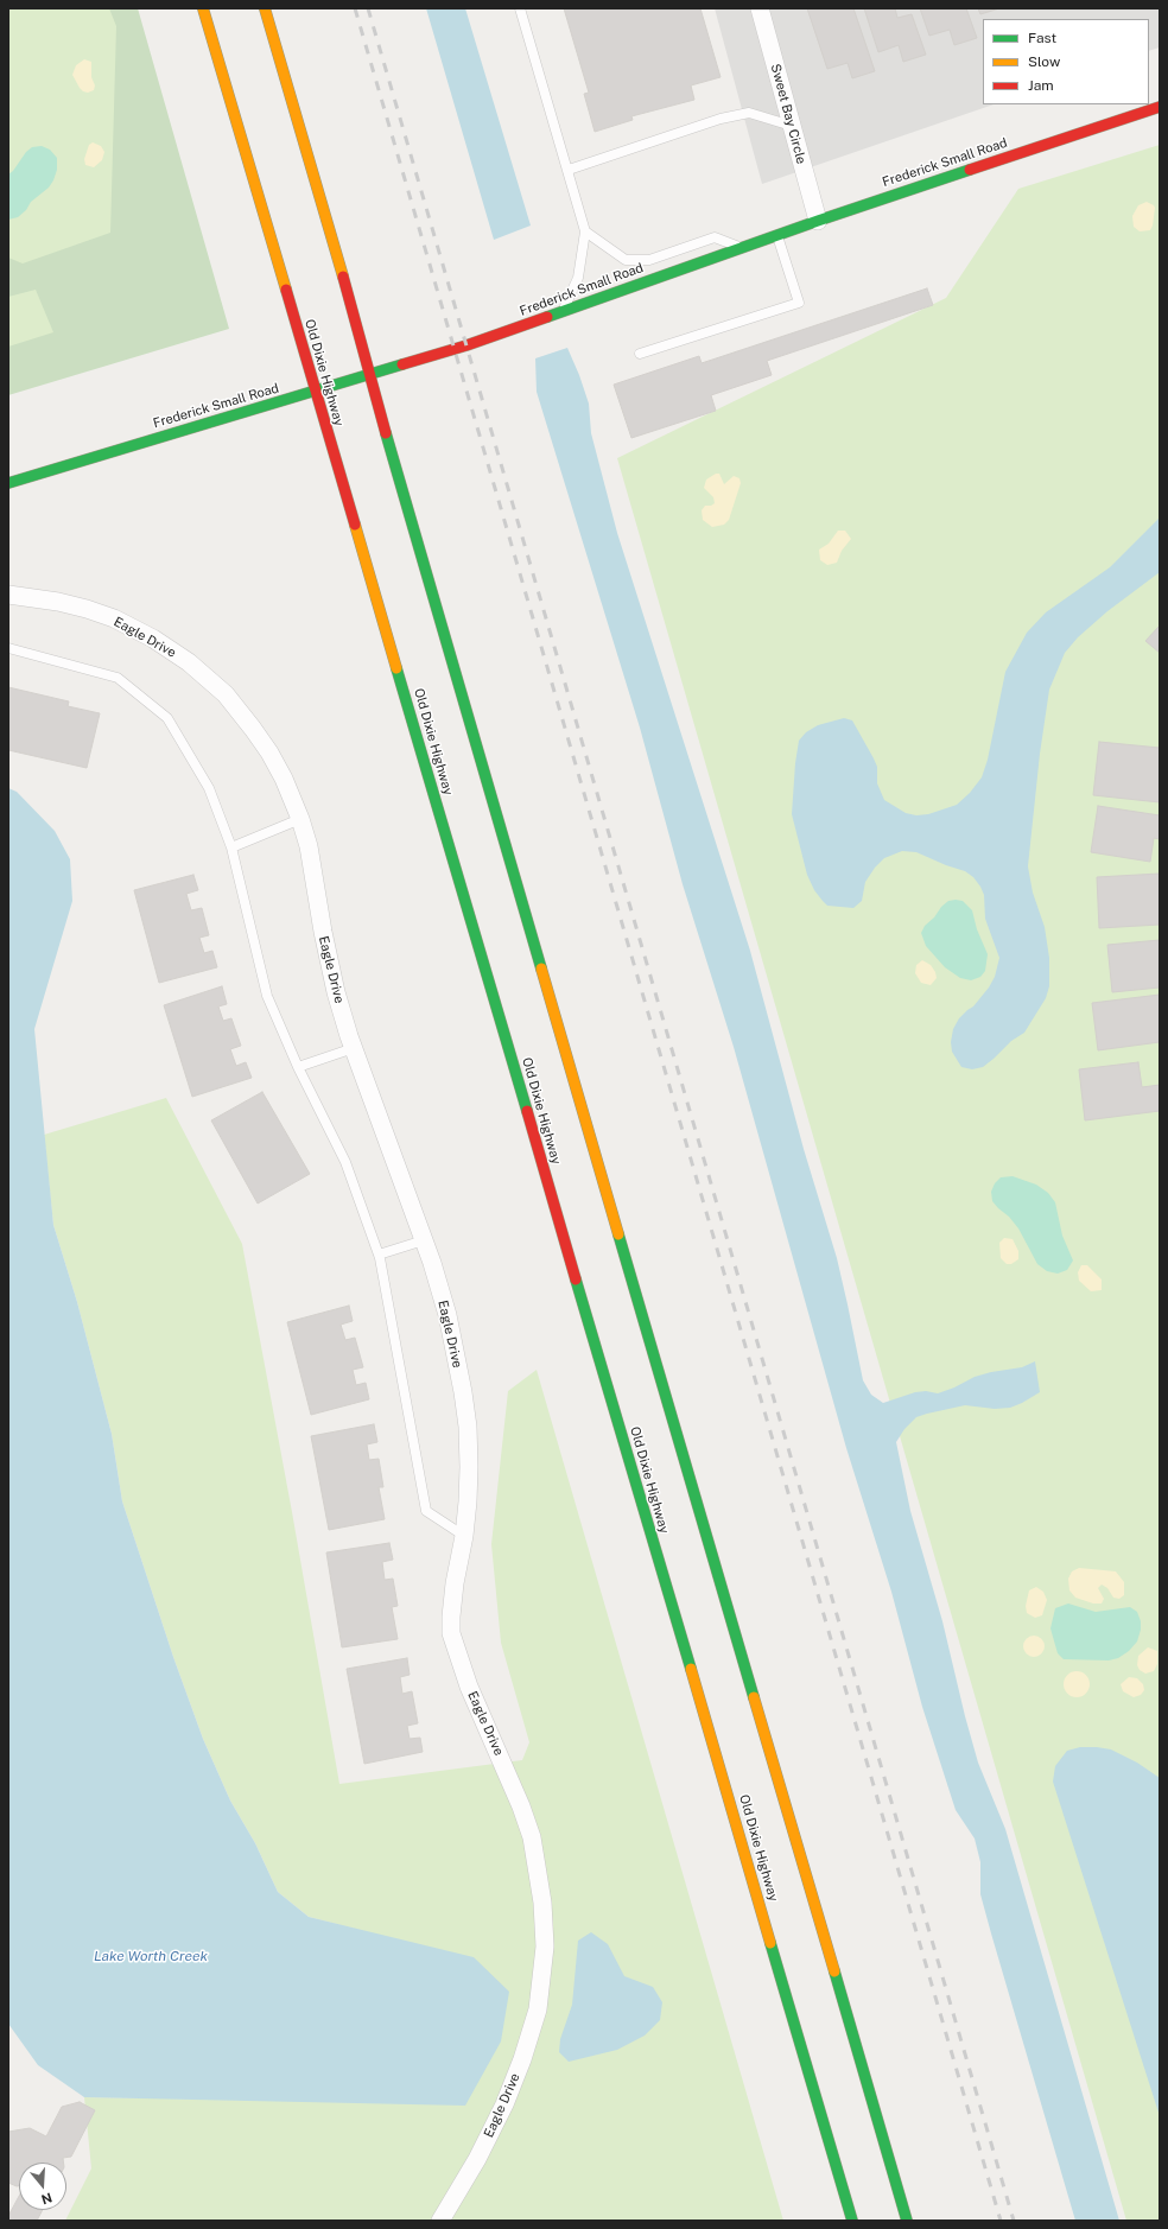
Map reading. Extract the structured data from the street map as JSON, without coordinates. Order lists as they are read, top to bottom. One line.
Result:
{"streets":{"main road":["Frederick Small Road","Old Dixie Highway"],"street":["Sweet Bay Circle","Eagle Drive"]},"crossings":[["Sweet Bay Circle","Frederick Small Road"],["Frederick Small Road","Old Dixie Highway"]],"water":["Lake Worth Creek"],"legend":["Fast","Slow","Jam"],"north":"bottom"}
